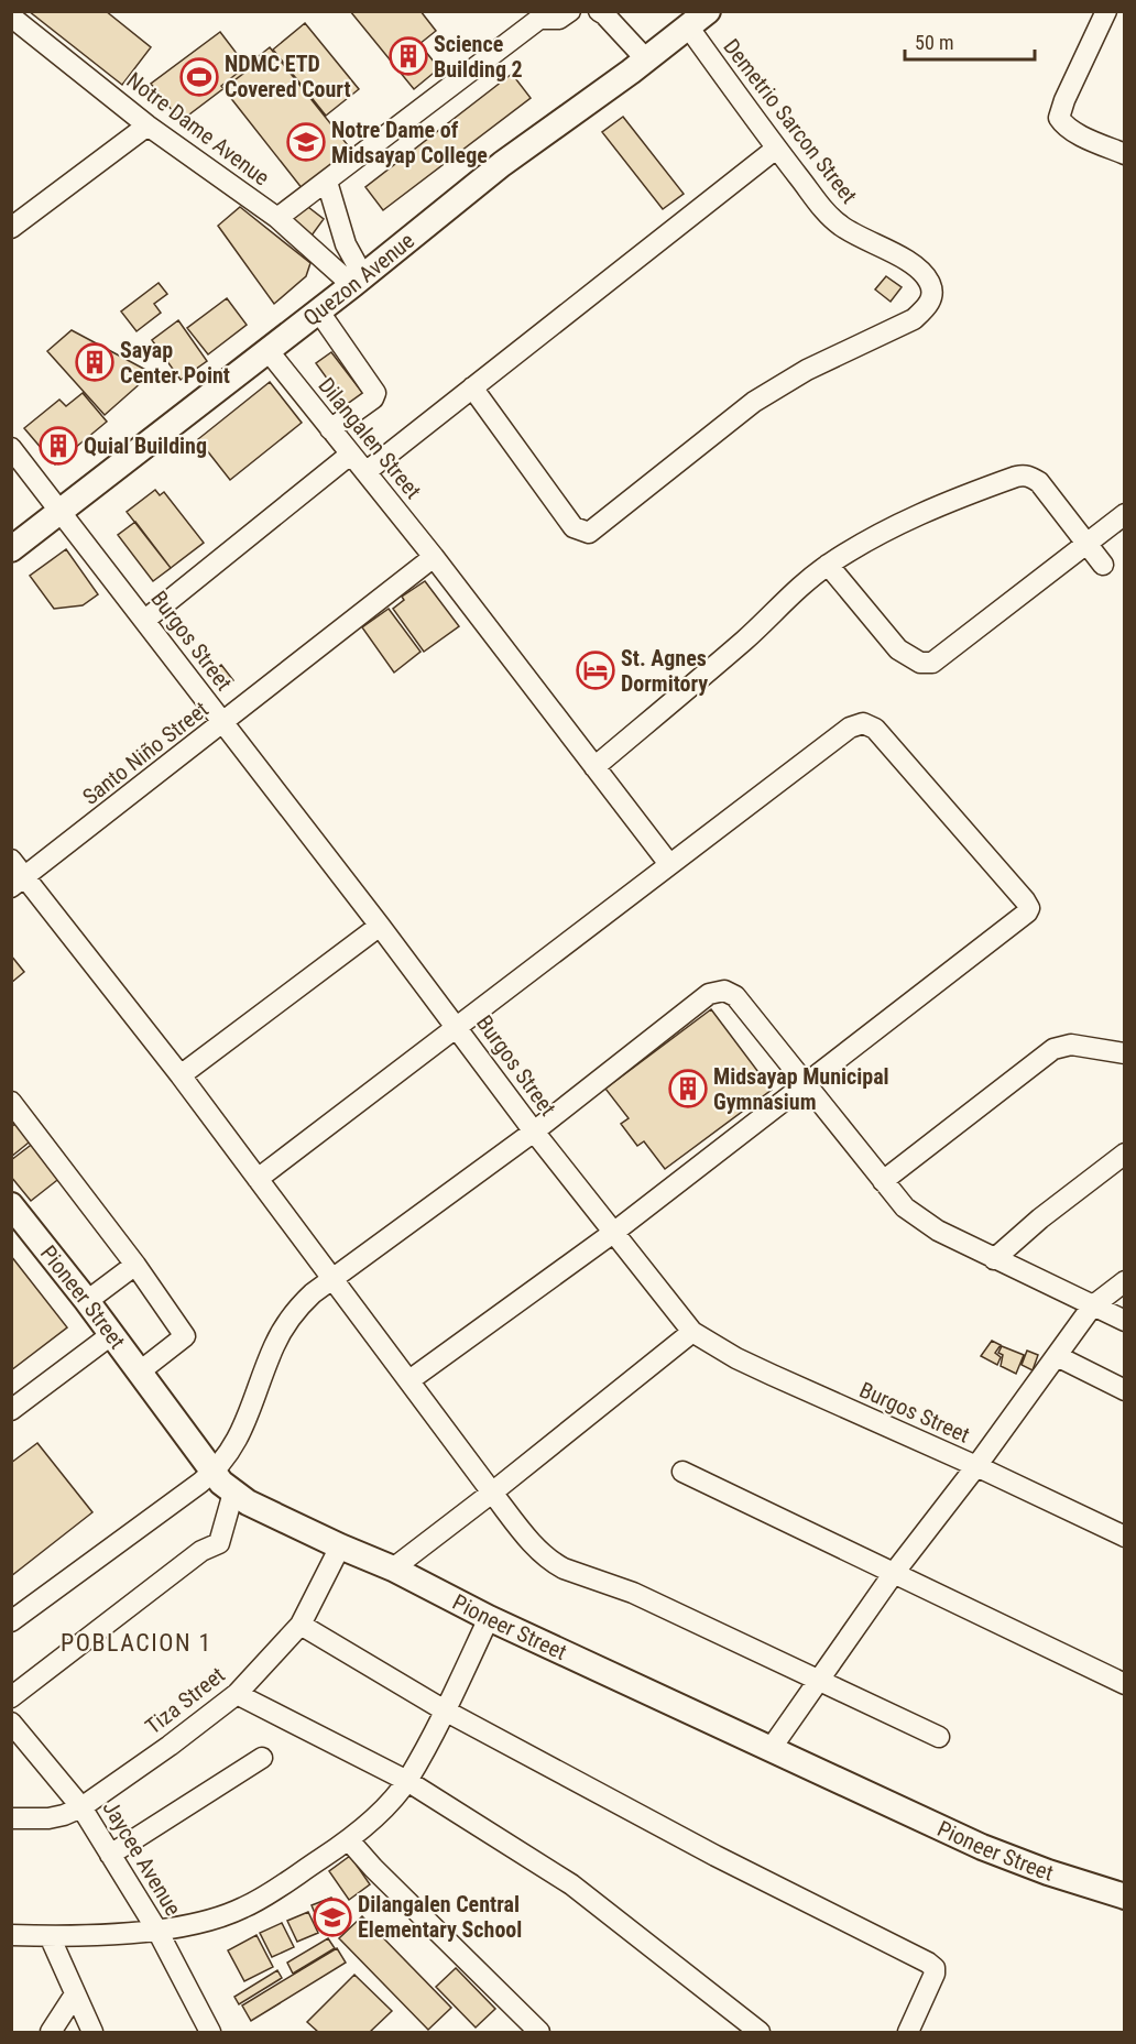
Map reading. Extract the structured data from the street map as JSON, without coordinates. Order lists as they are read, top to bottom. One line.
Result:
{"streets":{"main road":["Quezon Avenue","Pioneer Street"],"street":["Demetrio Sarcon Street","Notre Dame Avenue","Dilangalen Street","Burgos Street","Santo Niño Street","Tiza Street","Jaycee Avenue"]},"crossings":[["Demetrio Sarcon Street","Quezon Avenue"],["Notre Dame Avenue","Quezon Avenue"],["Quezon Avenue","Dilangalen Street"],["Quezon Avenue","Burgos Street"],["Dilangalen Street","Santo Niño Street"],["Burgos Street","Santo Niño Street"],["Pioneer Street","Tiza Street"],["Tiza Street","Jaycee Avenue"]],"districts":["POBLACION 1"],"places":{"building":["Science Building 2","Sayap Center Point","Quial Building","Midsayap Municipal Gymnasium"],"sports":["NDMC ETD Covered Court"],"school or university":["Notre Dame of Midsayap College","Dilangalen Central Elementary School"],"hotel":["St. Agnes Dormitory"]},"scale_bar":"50 m"}
